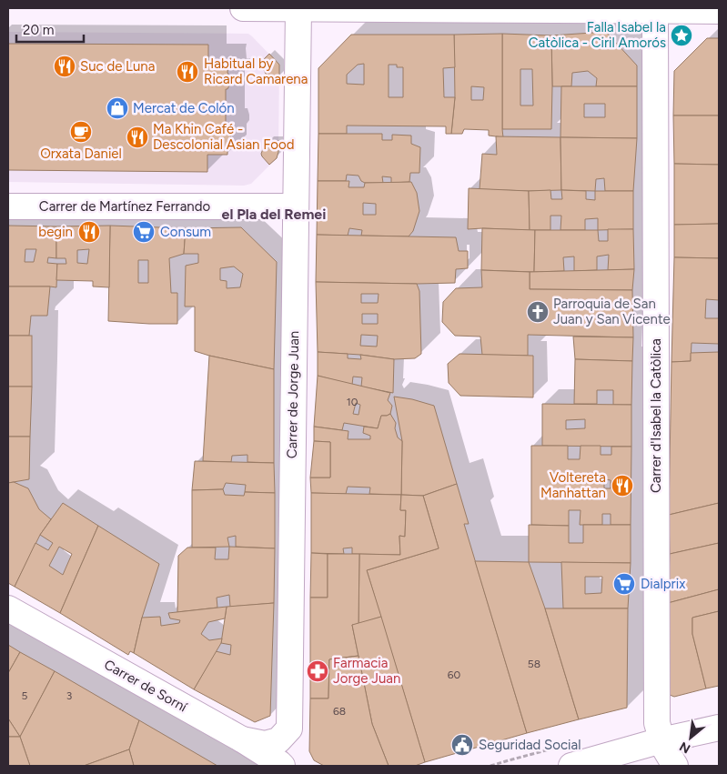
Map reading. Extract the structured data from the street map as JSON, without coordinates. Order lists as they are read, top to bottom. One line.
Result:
{"streets":{"street":["Carrer de Martínez Ferrando","Carrer de Jorge Juan","Carrer d'Isabel la Catòlica","Carrer de Sorní"]},"crossings":[["Carrer de Martínez Ferrando","Carrer de Jorge Juan"],["Carrer de Jorge Juan","Carrer de Sorní"]],"districts":["el Pla del Remei"],"places":{"place":["Falla Isabel la Catòlica - Ciril Amorós"],"restaurant":["Suc de Luna","Habitual by Ricard Camarena","Ma Khin Café - Descolonial Asian Food","begin","Voltereta Manhattan"],"shop":["Mercat de Colón"],"cafe":["Orxata Daniel"],"supermarket":["Consum","Dialprix"],"church":["Parroquia de San Juan y San Vicente"],"pharmacy":["Farmacia Jorge Juan"],"public building":["Seguridad Social"]},"house_numbers":["10","58","60","5","3","68"],"scale_bar":"20 m","north":"bottom left"}
